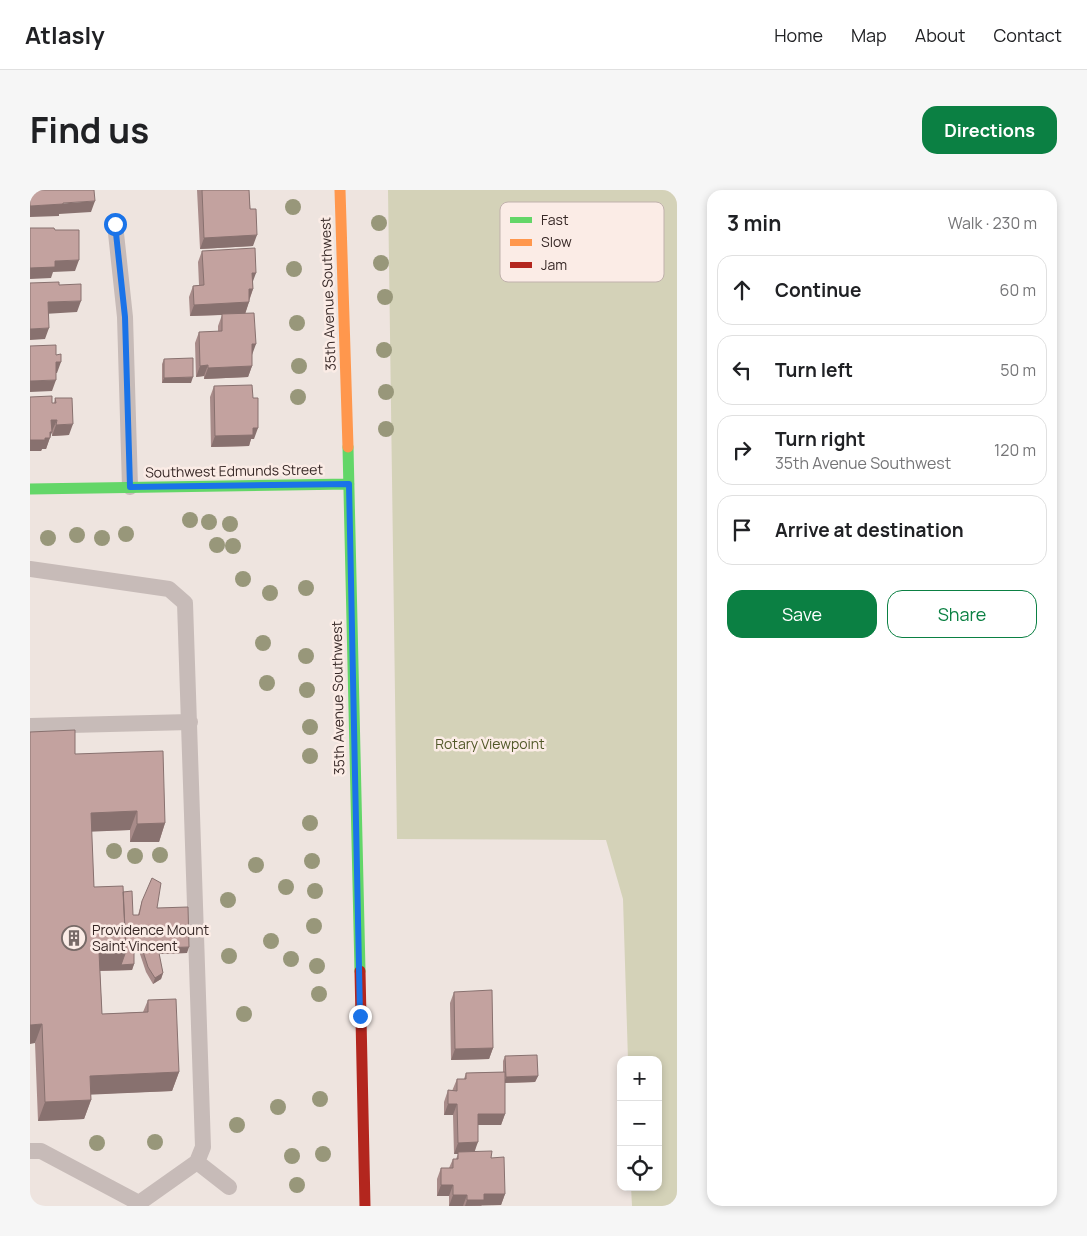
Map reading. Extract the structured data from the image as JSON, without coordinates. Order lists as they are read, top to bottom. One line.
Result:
{"streets":{"main road":["35th Avenue Southwest","Southwest Edmunds Street"]},"crossings":[["35th Avenue Southwest","Southwest Edmunds Street"]],"parks":["Rotary Viewpoint"],"places":{"building":["Providence Mount Saint Vincent"]},"legend":["Fast","Slow","Jam"],"page":{"header":"Atlasly","nav":["Home","Map","About","Contact"],"title":"Find us","buttons":["Directions",["Save","Share"]],"heading":["3 min","Walk · 230 m"],"list":[["Continue","60 m"],["Turn left","50 m"],["Turn right","35th Avenue Southwest","120 m"],"Arrive at destination"],"map_buttons":["+","−"]}}
